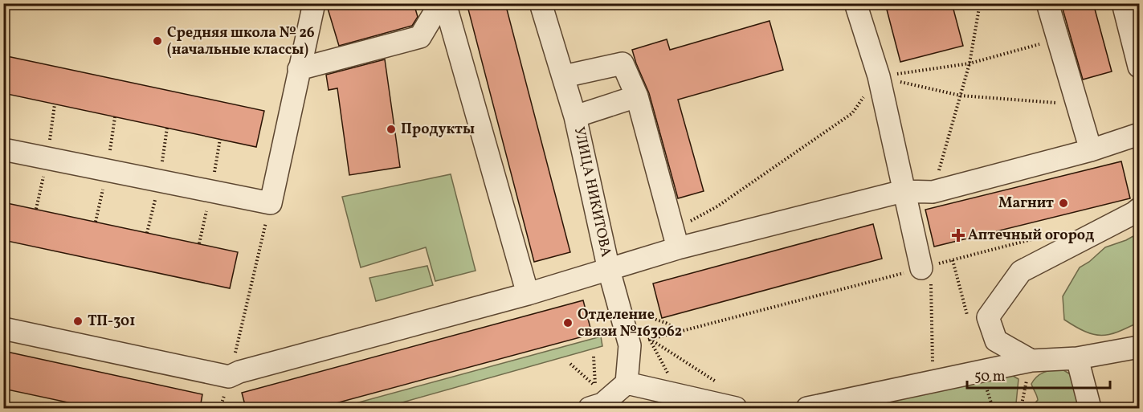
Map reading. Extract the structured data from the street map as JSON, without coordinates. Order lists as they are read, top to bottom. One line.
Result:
{"streets":{"street":["УЛИЦА НИКИТОВА"]},"places":{"other":["Средняя школа № 26 (начальные классы)","Продукты","Магнит","ТП-301","Отделение связи №163062"],"health":["Аптечный огород"]},"scale_bar":"50 m"}
